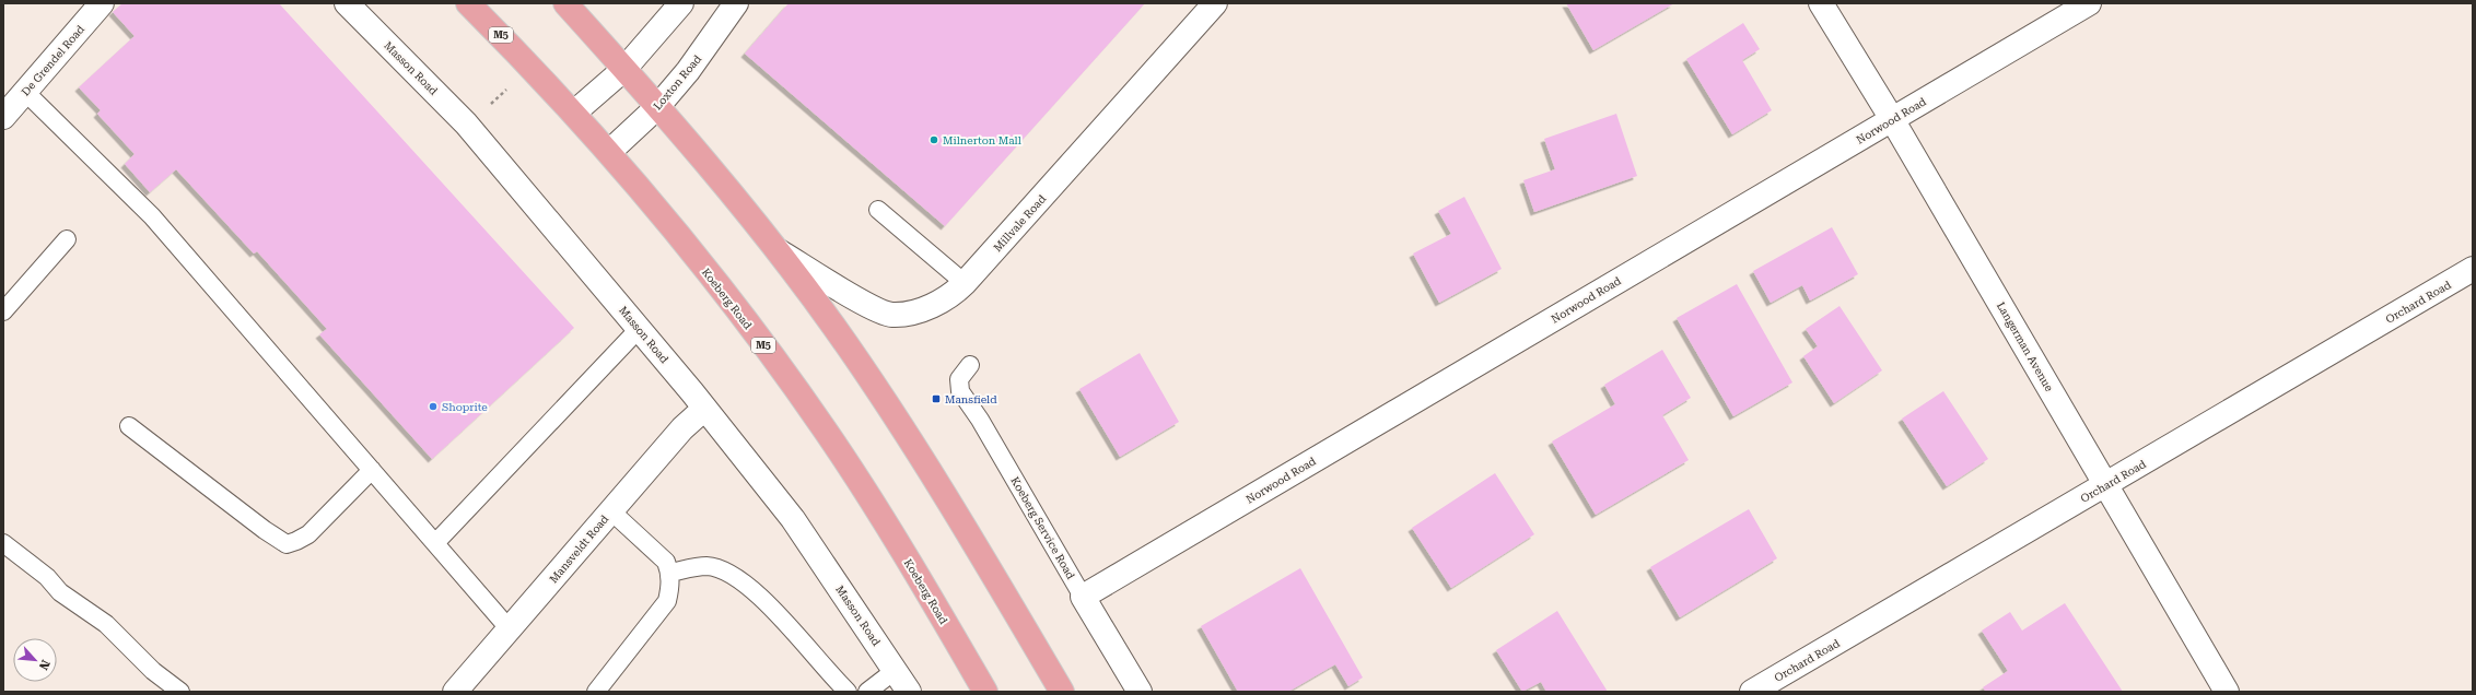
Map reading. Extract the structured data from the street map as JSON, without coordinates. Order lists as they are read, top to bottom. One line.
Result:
{"streets":{"main road":["M5","Koeberg Road"],"street":["De Grendel Road","Masson Road","Loxton Road","Norwood Road","Millvale Road","Orchard Road","Langerman Avenue","Koeberg Service Road","Mansveldt Road"]},"crossings":[["Masson Road","Mansveldt Road"],["Loxton Road","Koeberg Road"],["Norwood Road","Langerman Avenue"],["Norwood Road","Koeberg Service Road"],["Orchard Road","Langerman Avenue"]],"places":{"other":["Milnerton Mall","Shoprite"],"transit":["Mansfield"]},"north":"bottom right"}
